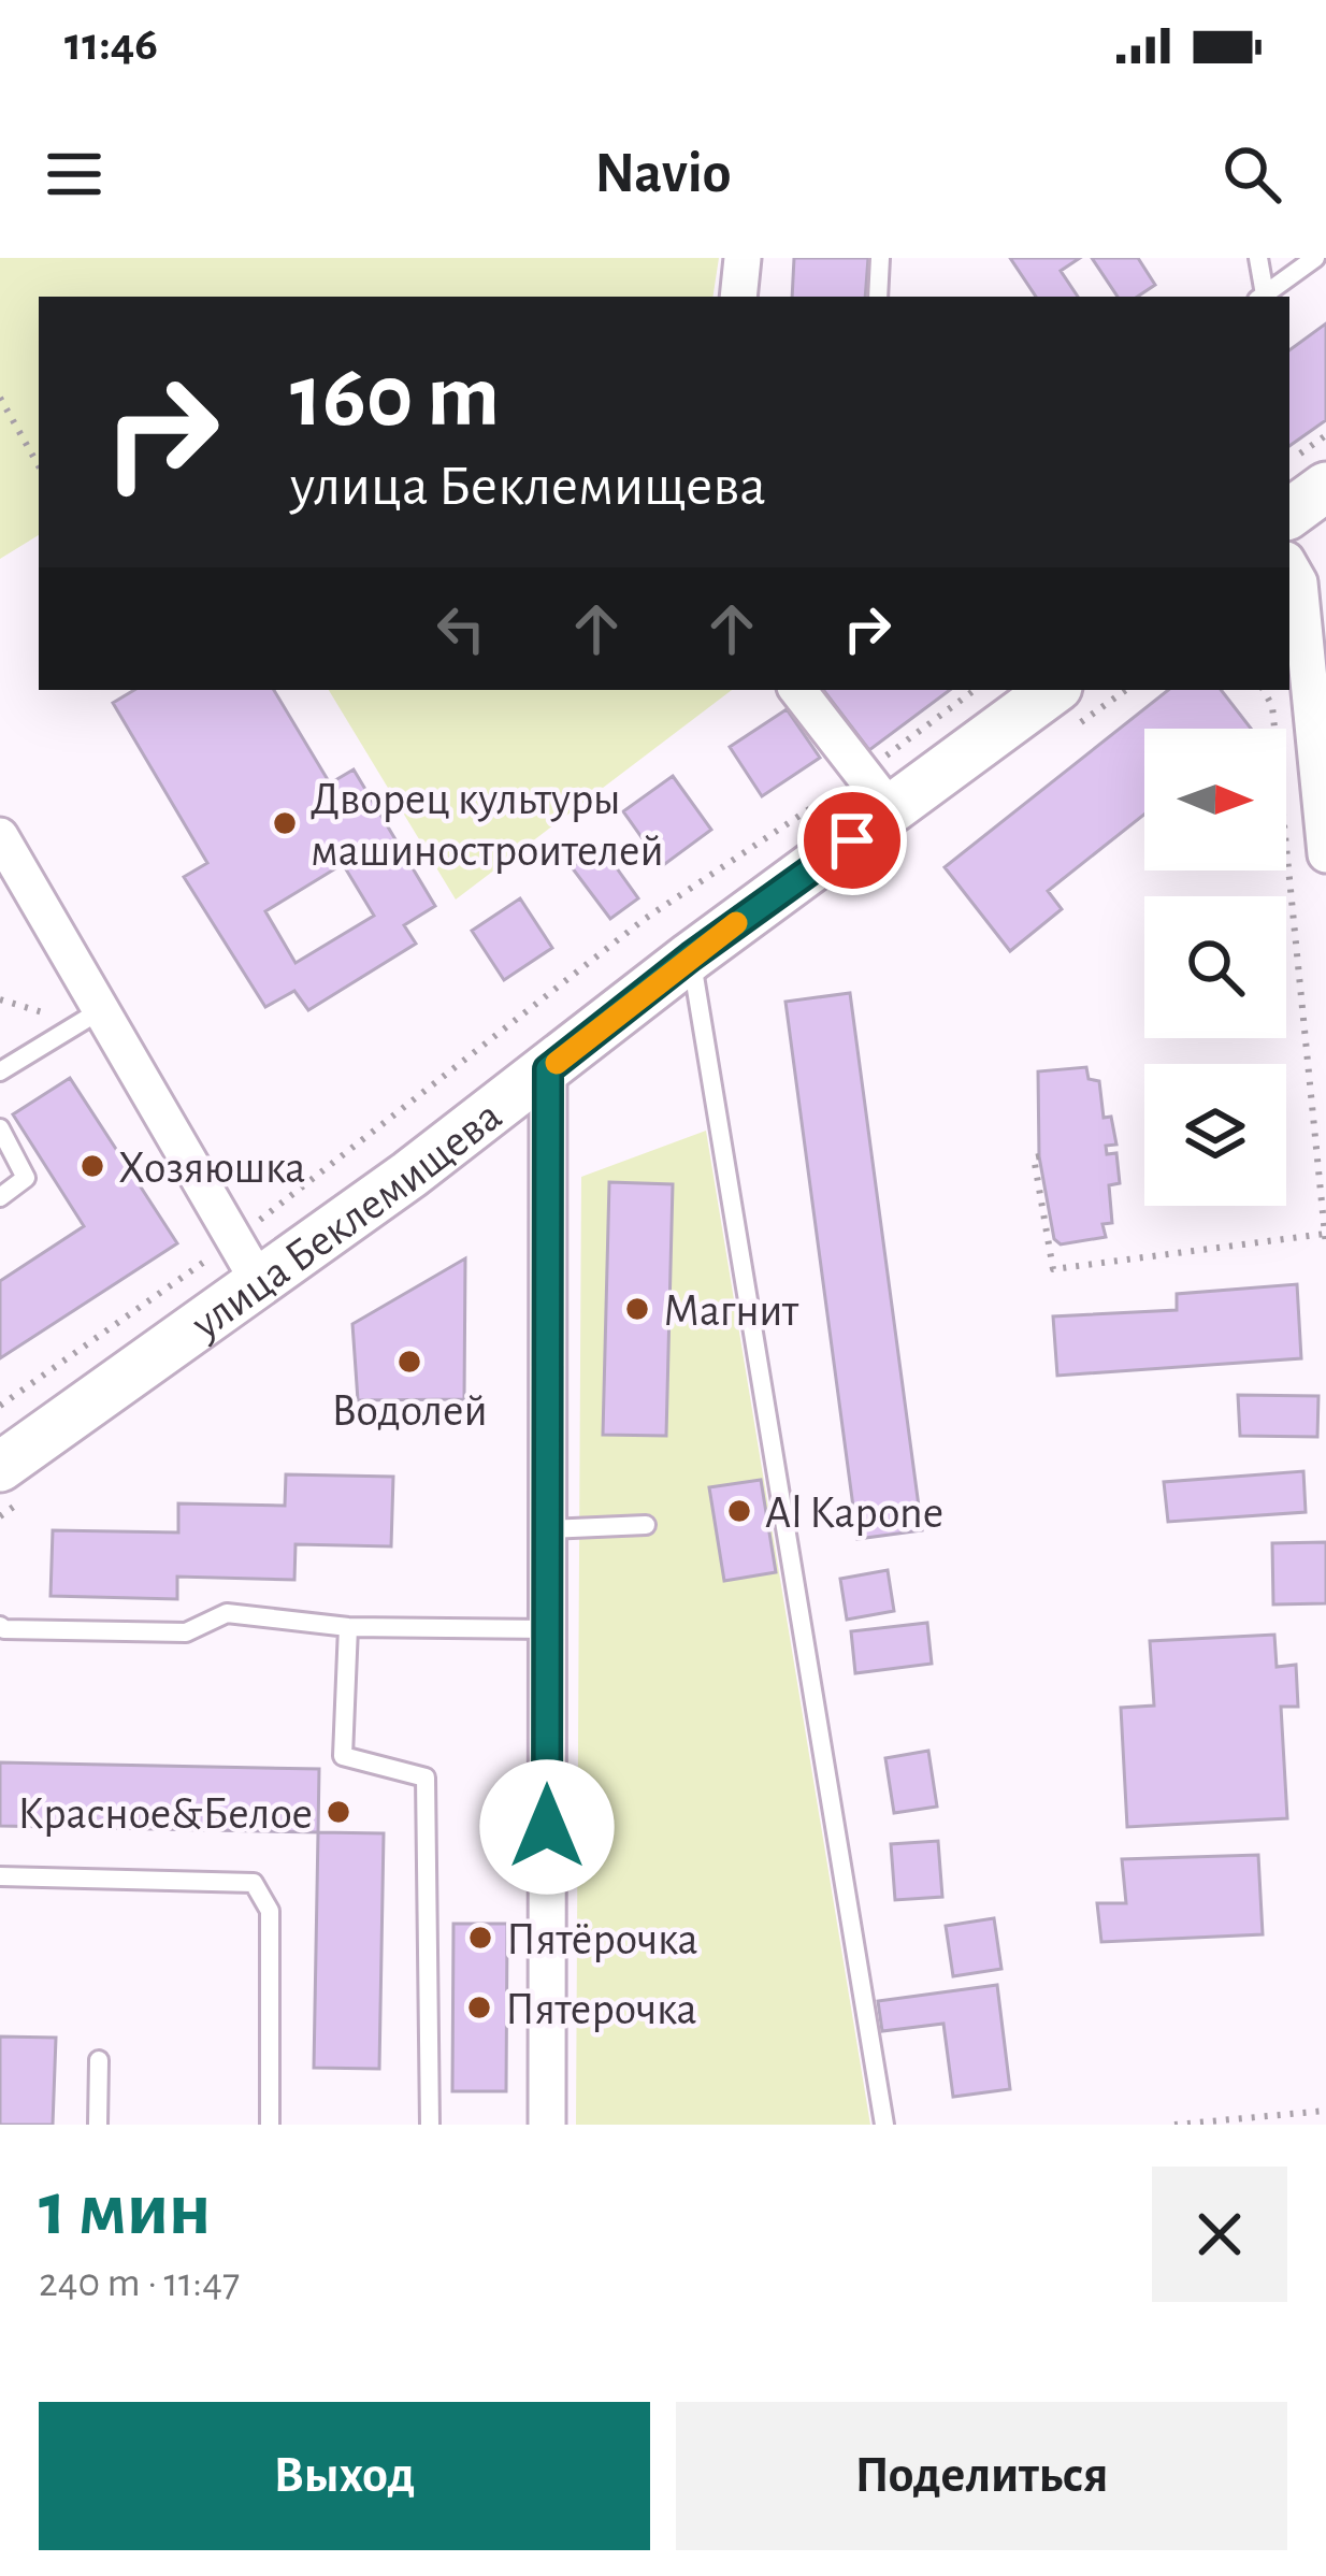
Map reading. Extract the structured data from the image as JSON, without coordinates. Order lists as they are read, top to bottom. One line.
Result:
{"streets":{"main road":["улица Беклемищева"]},"places":["Дворец культуры машиностроителей","Хозяюшка","Магнит","Водолей","Al Kapone","Красное&Белое","Пятёрочка","Пятерочка"],"north":"right","page":{"status":"11:46","header":"Navio","turn":["160 m","улица Беклемищева"],"heading":["1 мин","240 m · 11:47"],"buttons":["Выход","Поделиться"]}}
